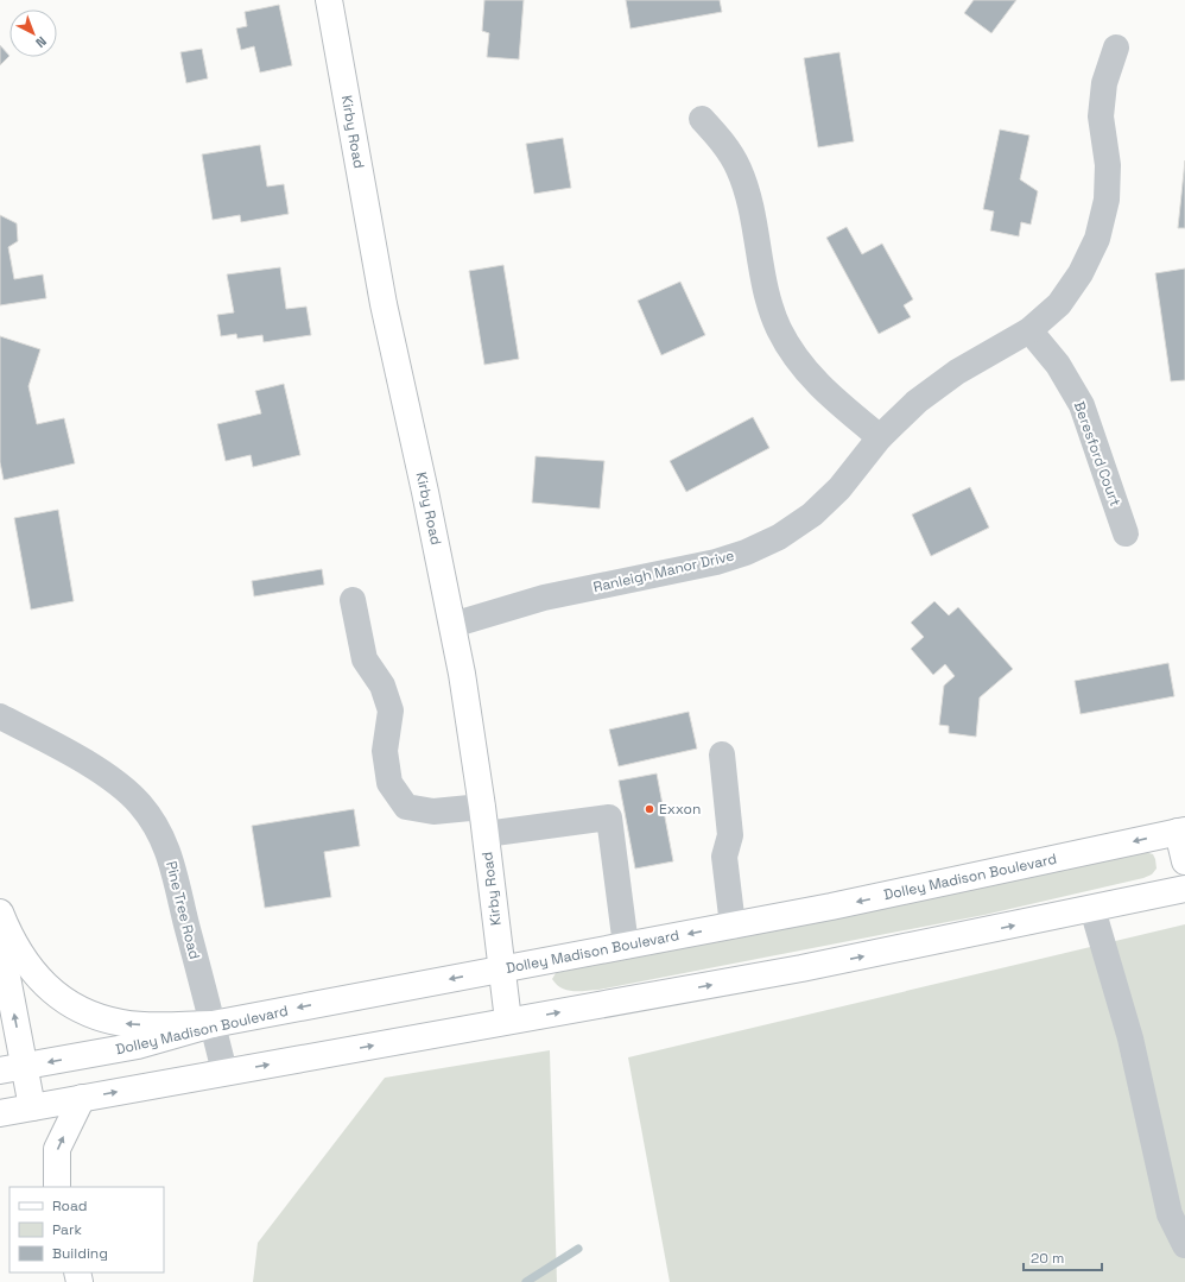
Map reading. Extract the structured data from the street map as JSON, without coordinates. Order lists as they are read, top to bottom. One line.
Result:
{"streets":{"main road":["Kirby Road","Dolley Madison Boulevard"],"street":["Beresford Court","Ranleigh Manor Drive","Pine Tree Road"]},"crossings":[["Kirby Road","Ranleigh Manor Drive"],["Kirby Road","Dolley Madison Boulevard"],["Beresford Court","Ranleigh Manor Drive"],["Dolley Madison Boulevard","Pine Tree Road"]],"places":["Exxon"],"legend":["Road","Park","Building"],"scale_bar":"20 m","north":"bottom right"}
